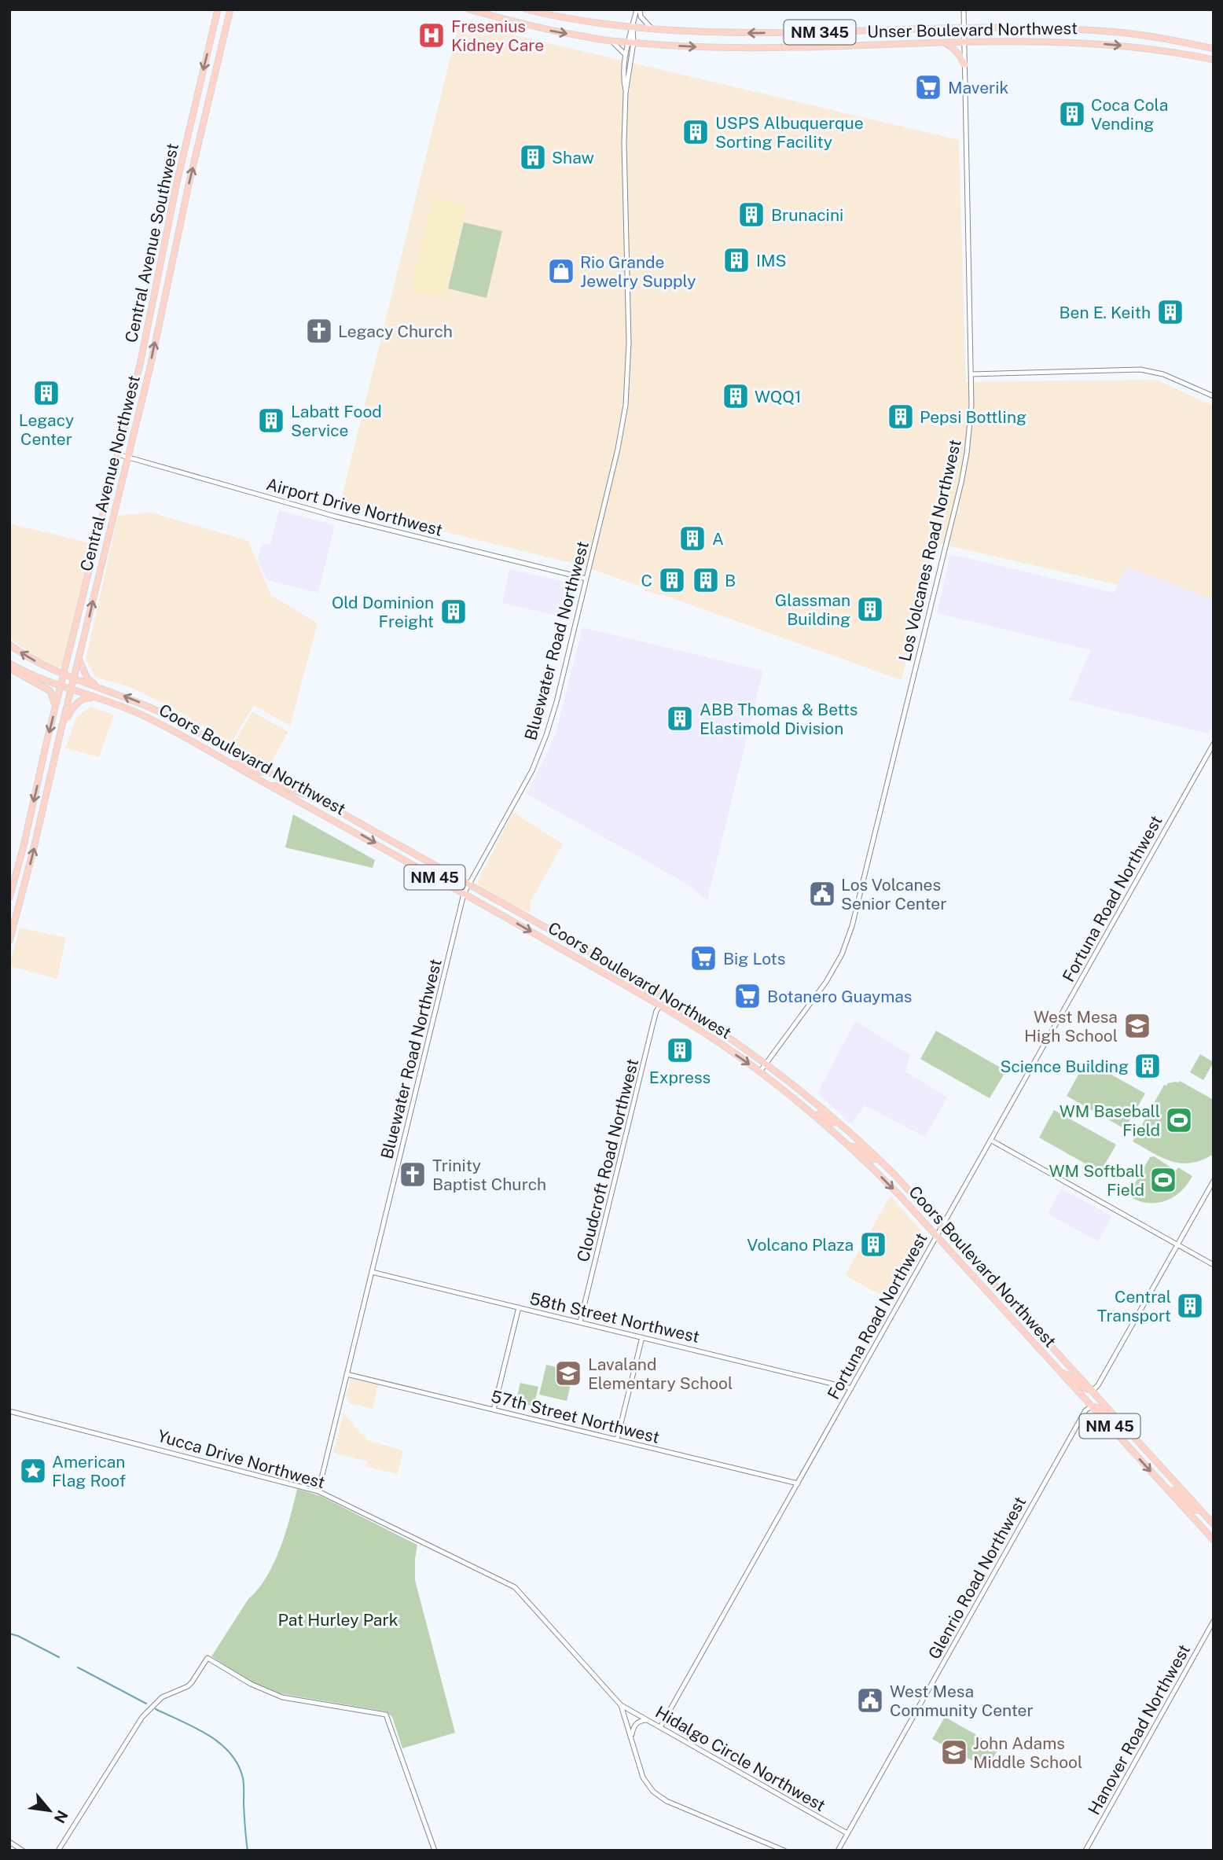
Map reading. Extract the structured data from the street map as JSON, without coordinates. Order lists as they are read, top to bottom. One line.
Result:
{"streets":{"main road":["Unser Boulevard Northwest","NM 345","Central Avenue Southwest","Central Avenue Northwest","Coors Boulevard Northwest","NM 45"],"street":["Airport Drive Northwest","Los Volcanes Road Northwest","Bluewater Road Northwest","Fortuna Road Northwest","Cloudcroft Road Northwest","58th Street Northwest","57th Street Northwest","Yucca Drive Northwest","Glenrio Road Northwest","Hanover Road Northwest","Hidalgo Circle Northwest"]},"crossings":[["Unser Boulevard Northwest","Los Volcanes Road Northwest"],["Unser Boulevard Northwest","Bluewater Road Northwest"],["Central Avenue Southwest","Airport Drive Northwest"],["Central Avenue Southwest","NM 45"],["Central Avenue Northwest","Airport Drive Northwest"],["Central Avenue Northwest","Coors Boulevard Northwest"],["Central Avenue Northwest","NM 45"],["Airport Drive Northwest","Bluewater Road Northwest"],["Los Volcanes Road Northwest","Coors Boulevard Northwest"],["Bluewater Road Northwest","Coors Boulevard Northwest"],["Bluewater Road Northwest","58th Street Northwest"],["Bluewater Road Northwest","57th Street Northwest"],["Bluewater Road Northwest","Yucca Drive Northwest"],["Coors Boulevard Northwest","NM 45"],["Coors Boulevard Northwest","Fortuna Road Northwest"],["Coors Boulevard Northwest","Cloudcroft Road Northwest"],["Coors Boulevard Northwest","Glenrio Road Northwest"],["Fortuna Road Northwest","58th Street Northwest"],["Fortuna Road Northwest","57th Street Northwest"],["Fortuna Road Northwest","Hidalgo Circle Northwest"],["Cloudcroft Road Northwest","58th Street Northwest"],["Yucca Drive Northwest","Hidalgo Circle Northwest"],["Glenrio Road Northwest","Hidalgo Circle Northwest"]],"one_way":["Central Avenue Southwest","Central Avenue Northwest"],"parks":["Pat Hurley Park"],"places":{"hospital":["Fresenius Kidney Care"],"supermarket":["Maverik","Big Lots","Botanero Guaymas"],"building":["Coca Cola Vending","USPS Albuquerque Sorting Facility","Shaw","Brunacini","IMS","Ben E. Keith","Legacy Center","WQQ1","Pepsi Bottling","Labatt Food Service","A","C","B","Glassman Building","Old Dominion Freight","ABB Thomas & Betts Elastimold Division","Express","Science Building","Volcano Plaza","Central Transport"],"shop":["Rio Grande Jewelry Supply"],"church":["Legacy Church","Trinity Baptist Church"],"public building":["Los Volcanes Senior Center","West Mesa Community Center"],"school or university":["West Mesa High School","Lavaland Elementary School","John Adams Middle School"],"sports":["WM Baseball Field","WM Softball Field"],"place":["American Flag Roof"]},"north":"bottom right"}
